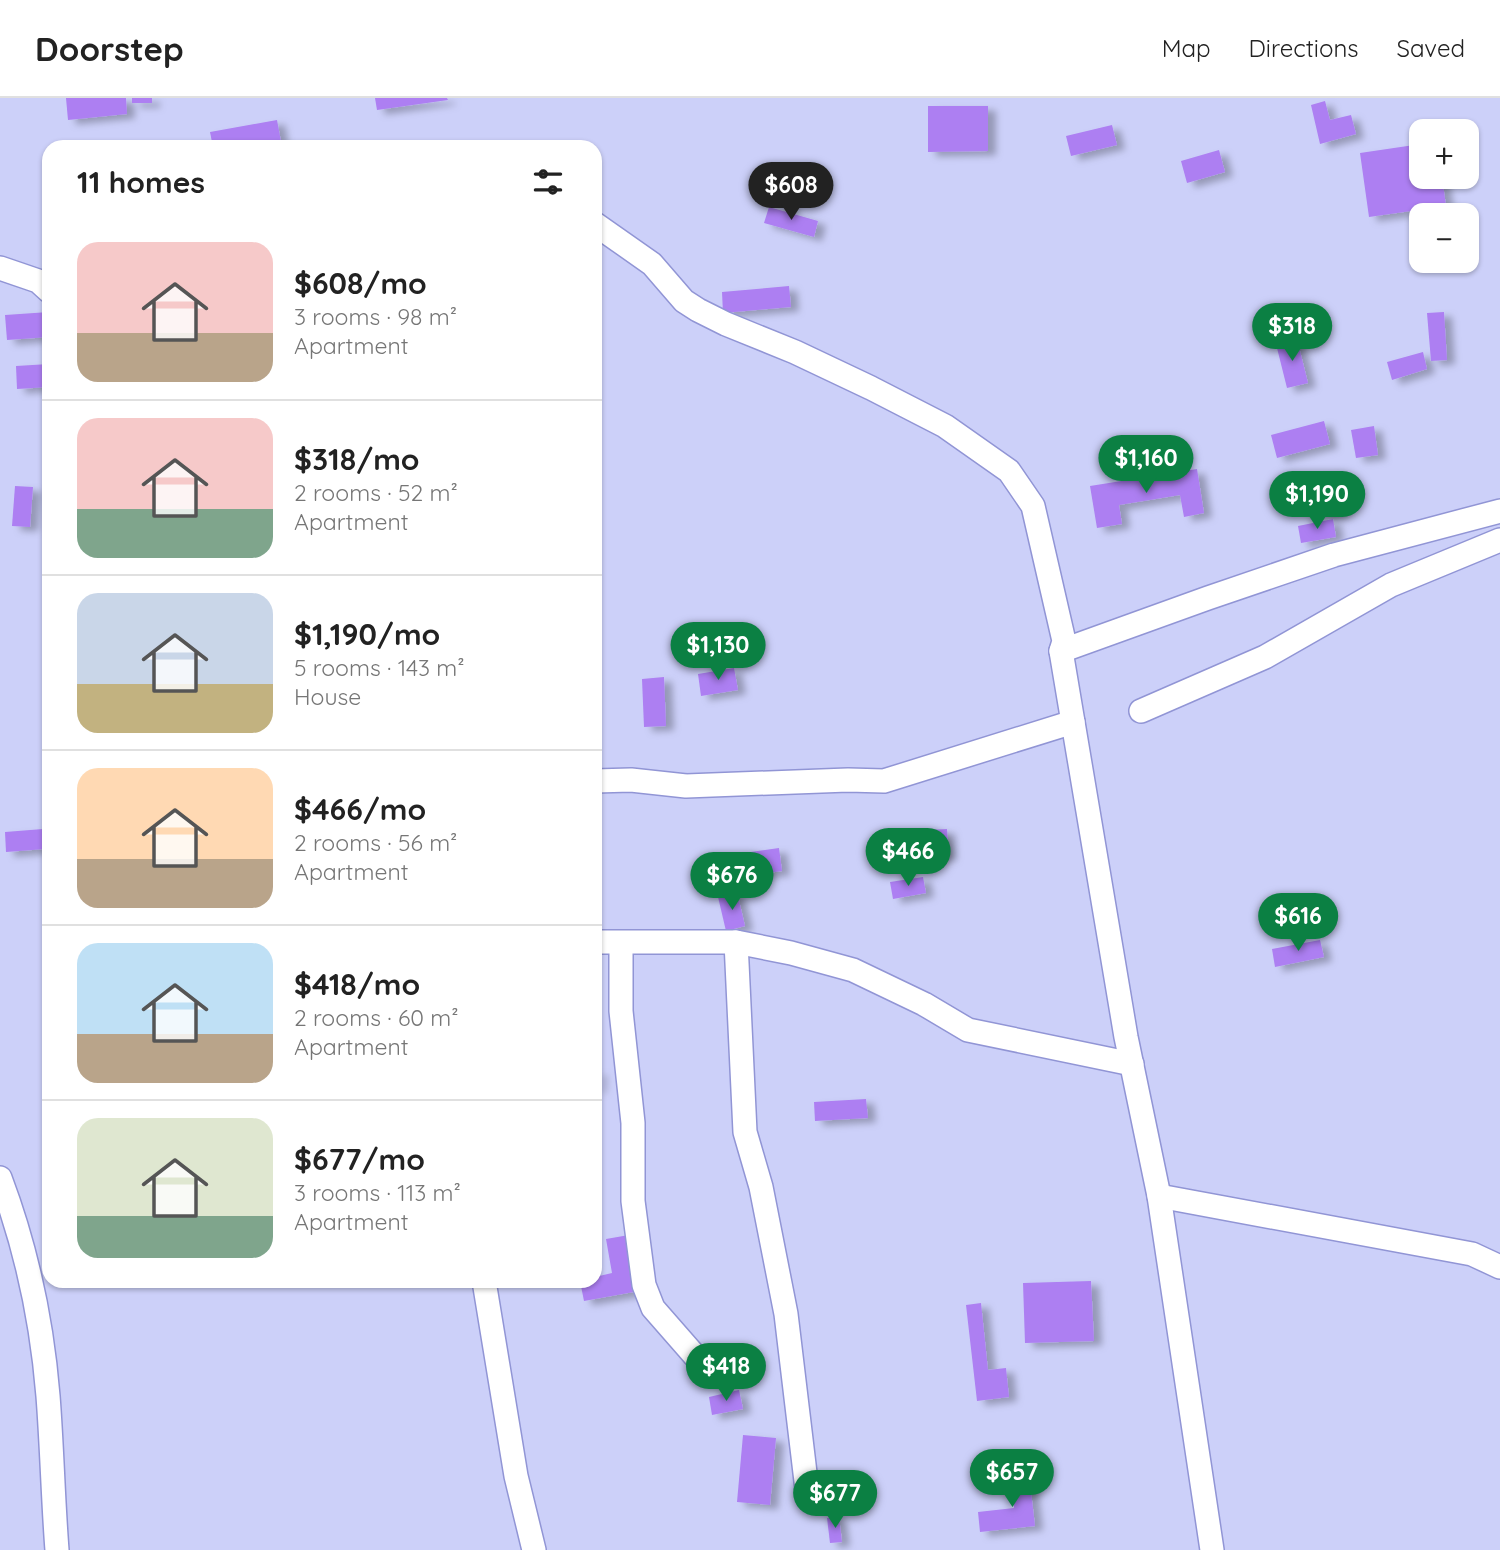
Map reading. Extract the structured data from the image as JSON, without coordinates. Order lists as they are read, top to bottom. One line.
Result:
{"page":{"header":"Doorstep","nav":["Map","Directions","Saved"],"map_buttons":["+","−"],"heading":"11 homes","price":["$608","$318","$1,160","$1,190","$1,130","$466","$676","$616","$418","$657","$677"],"list":[{"name":"$608/mo","note":"3 rooms · 98 m² · Apartment"},{"name":"$318/mo","note":"2 rooms · 52 m² · Apartment"},{"name":"$1,190/mo","note":"5 rooms · 143 m² · House"},{"name":"$466/mo","note":"2 rooms · 56 m² · Apartment"},{"name":"$418/mo","note":"2 rooms · 60 m² · Apartment"},{"name":"$677/mo","note":"3 rooms · 113 m² · Apartment"}]}}
